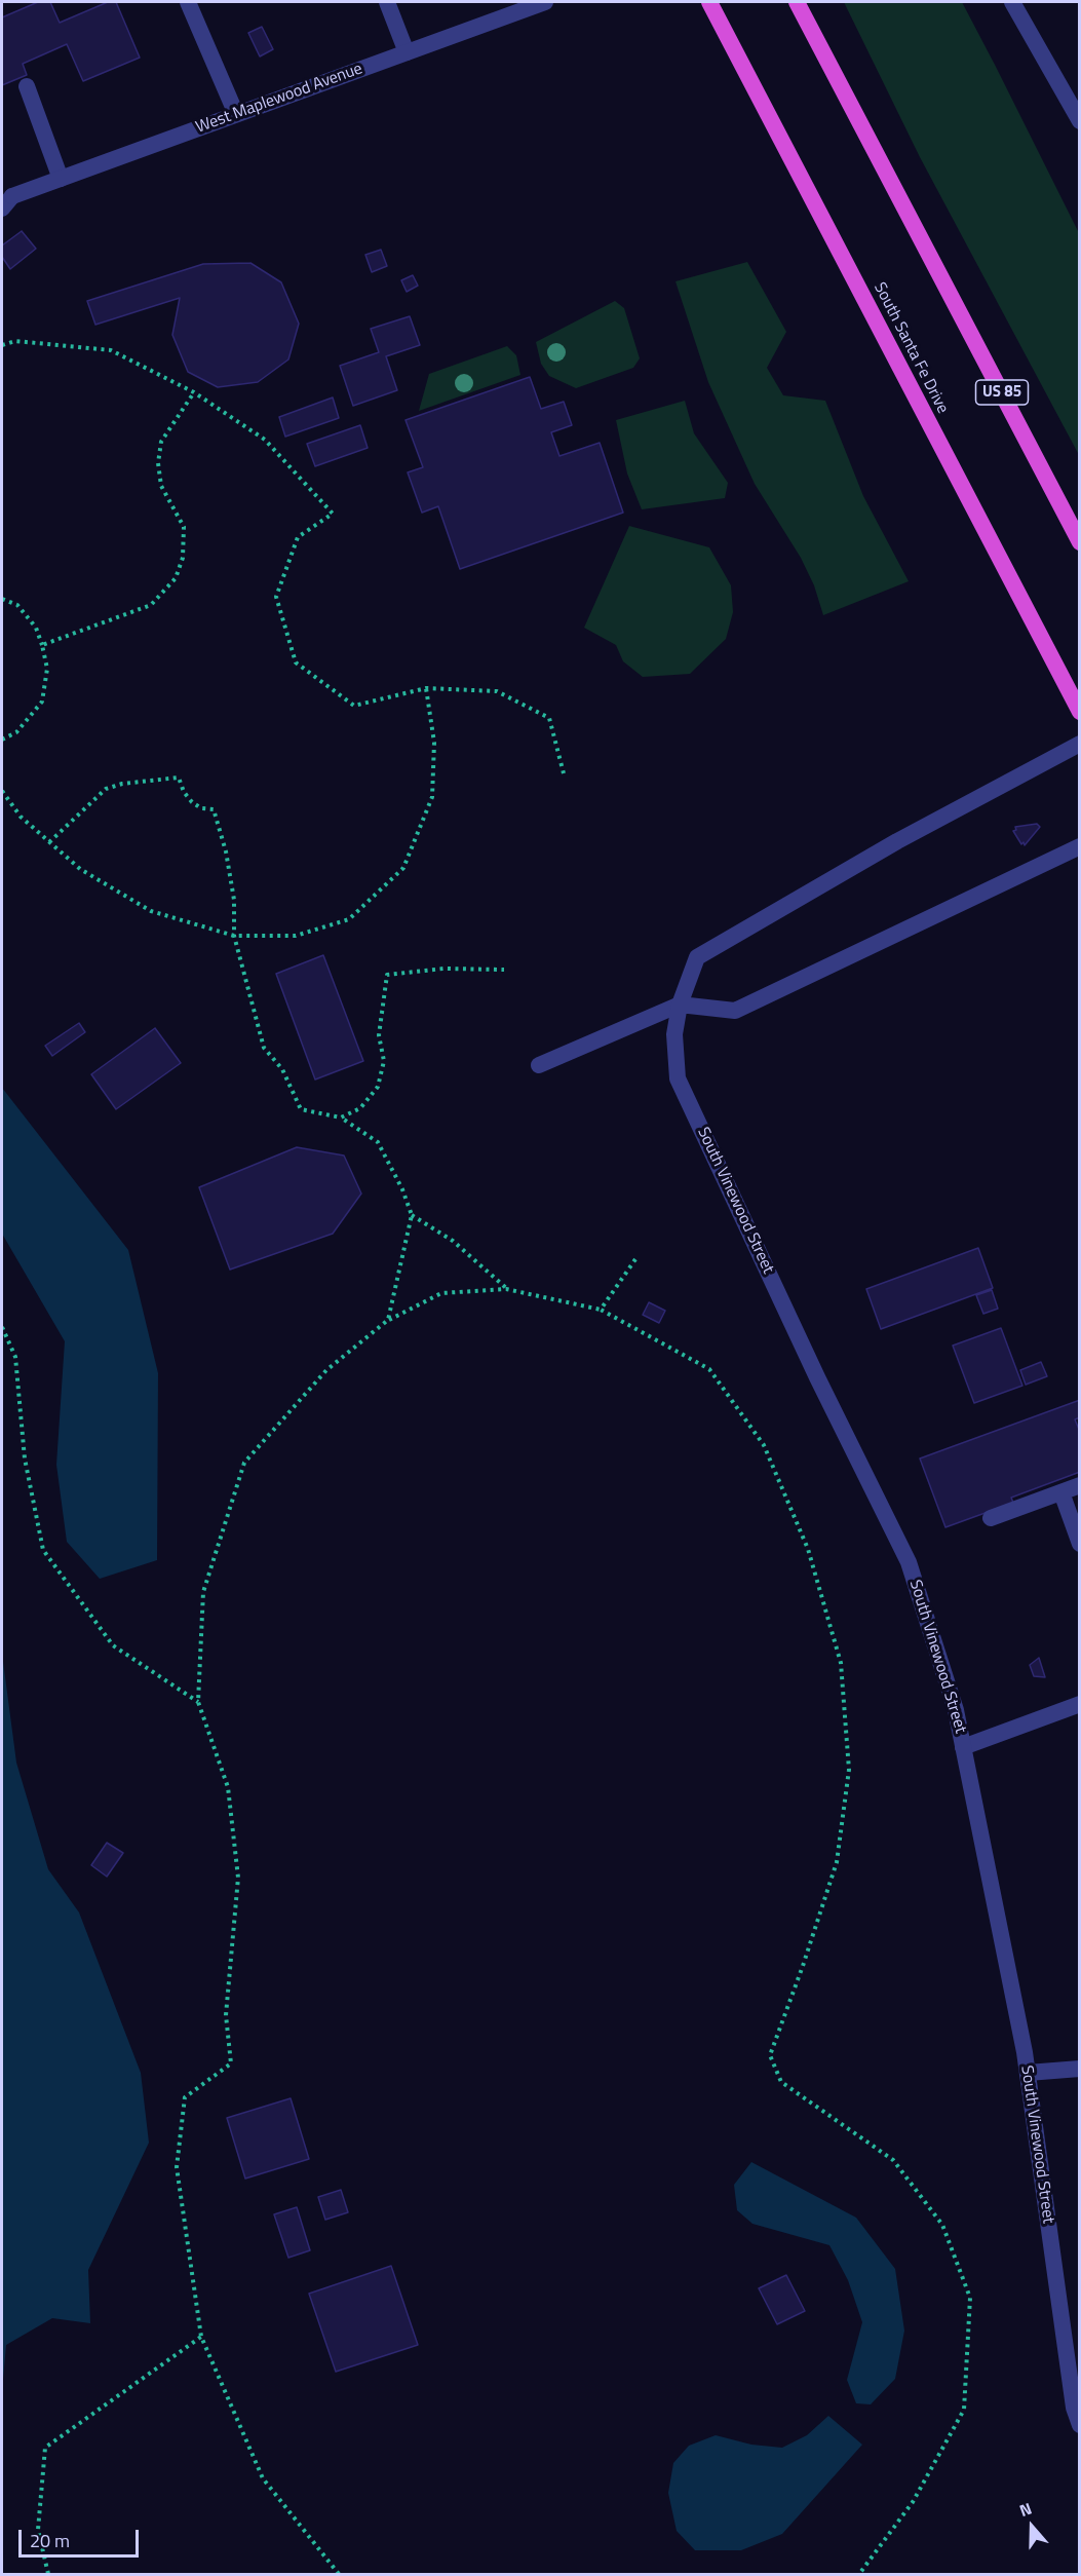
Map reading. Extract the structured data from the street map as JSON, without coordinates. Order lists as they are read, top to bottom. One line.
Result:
{"streets":{"highway":["South Santa Fe Drive","US 85"],"street":["West Maplewood Avenue","South Vinewood Street"]},"scale_bar":"20 m","north":"top"}
